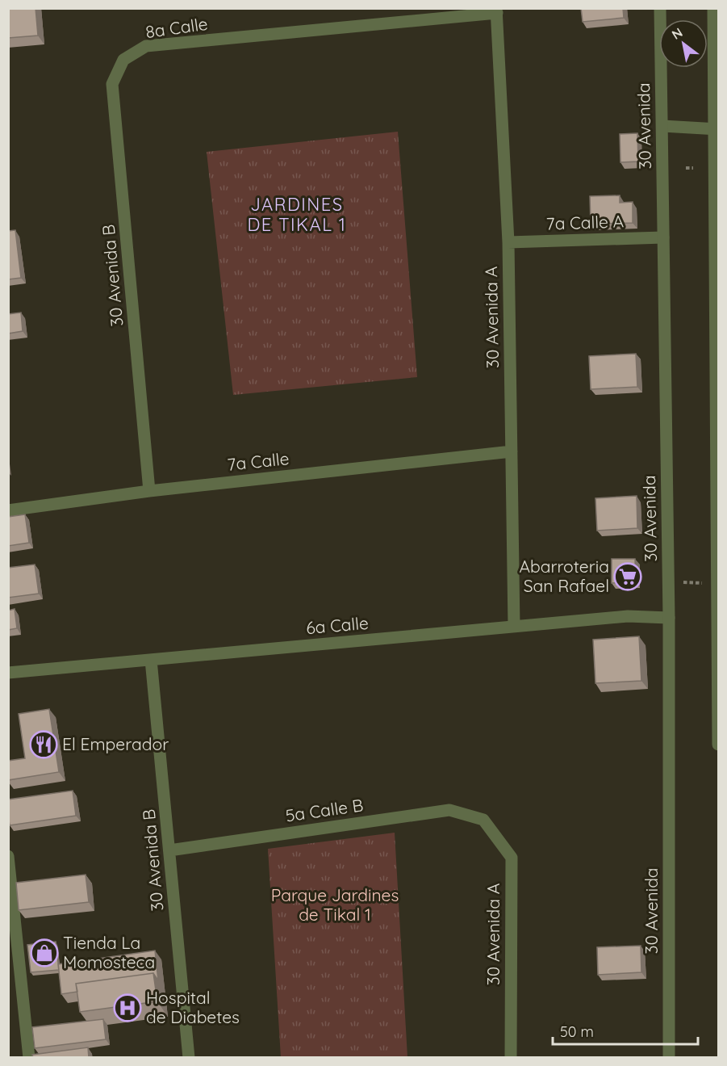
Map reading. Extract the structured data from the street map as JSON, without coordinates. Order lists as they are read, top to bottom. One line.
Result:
{"streets":{"street":["8a Calle","30 Avenida","7a Calle A","30 Avenida B","30 Avenida A","7a Calle","6a Calle","5a Calle B"]},"crossings":[["8a Calle","30 Avenida B"],["8a Calle","30 Avenida A"],["30 Avenida","7a Calle A"],["30 Avenida","6a Calle"],["7a Calle A","30 Avenida A"],["30 Avenida B","7a Calle"],["30 Avenida B","6a Calle"],["30 Avenida B","5a Calle B"],["30 Avenida A","7a Calle"],["30 Avenida A","6a Calle"],["30 Avenida A","5a Calle B"]],"districts":["JARDINES DE TIKAL 1"],"parks":["Parque Jardines de Tikal 1"],"places":{"supermarket":["Abarroteria San Rafael"],"restaurant":["El Emperador"],"shop":["Tienda La Momosteca"],"hospital":["Hospital de Diabetes"]},"scale_bar":"50 m","north":"top left"}
